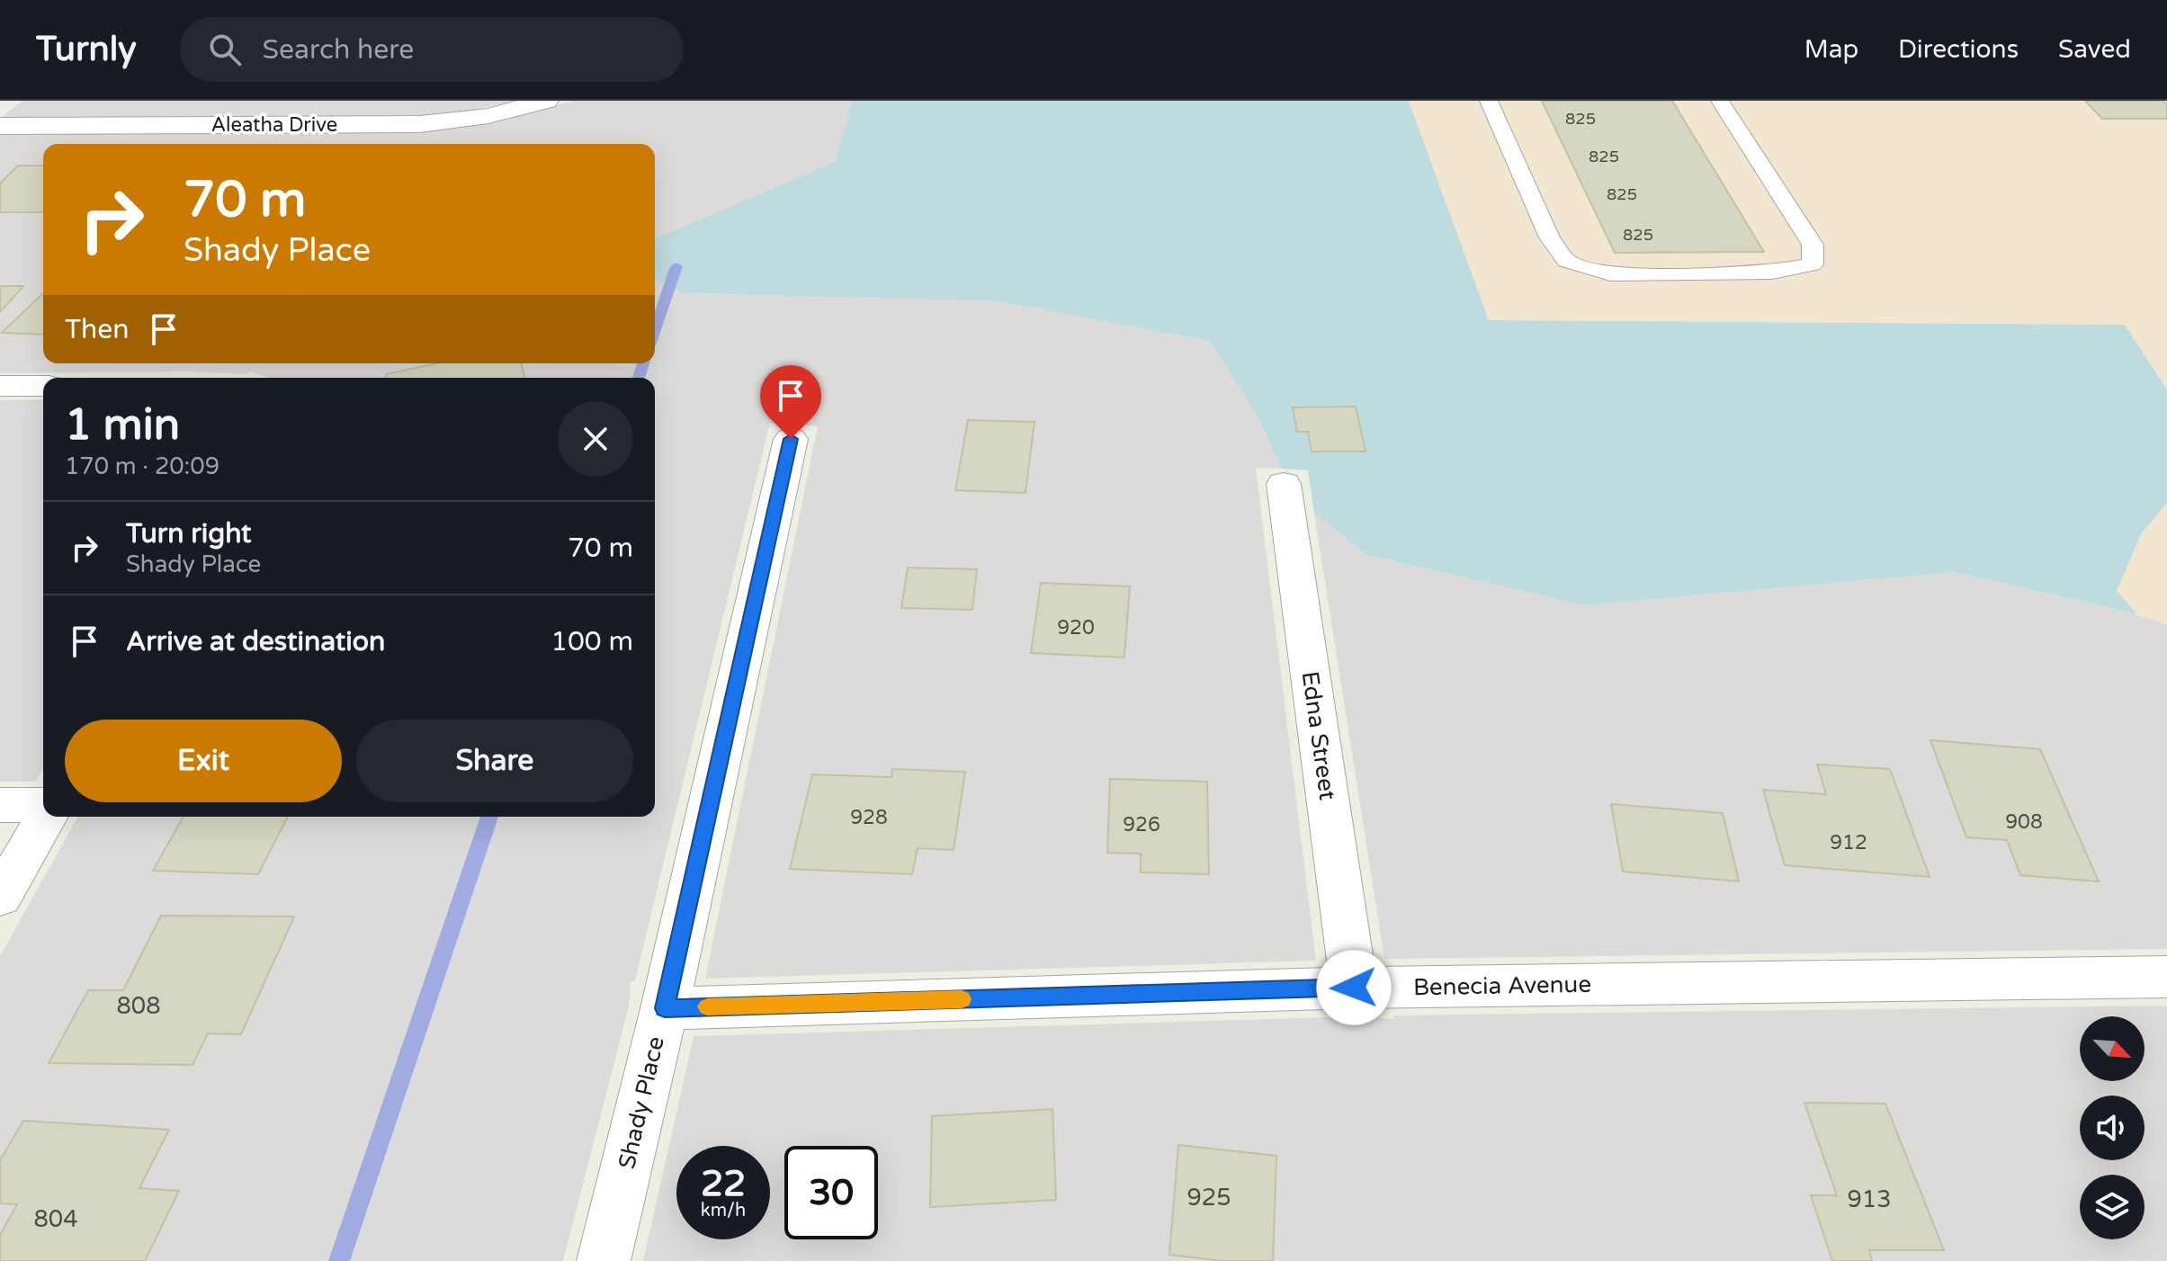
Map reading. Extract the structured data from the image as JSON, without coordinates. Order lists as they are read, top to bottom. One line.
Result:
{"streets":{"street":["Aleatha Drive","Edna Street","Benecia Avenue","Shady Place"]},"crossings":[["Edna Street","Benecia Avenue"],["Benecia Avenue","Shady Place"]],"house_numbers":["825","825","825","825","920","928","908","926","912","808","925","913","804"],"north":"bottom right","page":{"header":"Turnly","search":"Search here","nav":["Map","Directions","Saved"],"turn":["70 m","Shady Place"],"then":"Then","heading":["1 min","170 m · 20:09"],"list":[{"name":"Turn right","note":"Shady Place","value":"70 m"},{"name":"Arrive at destination","value":"100 m"}],"buttons":["Exit","Share"],"speed":"22 km/h","limit":"30"}}
